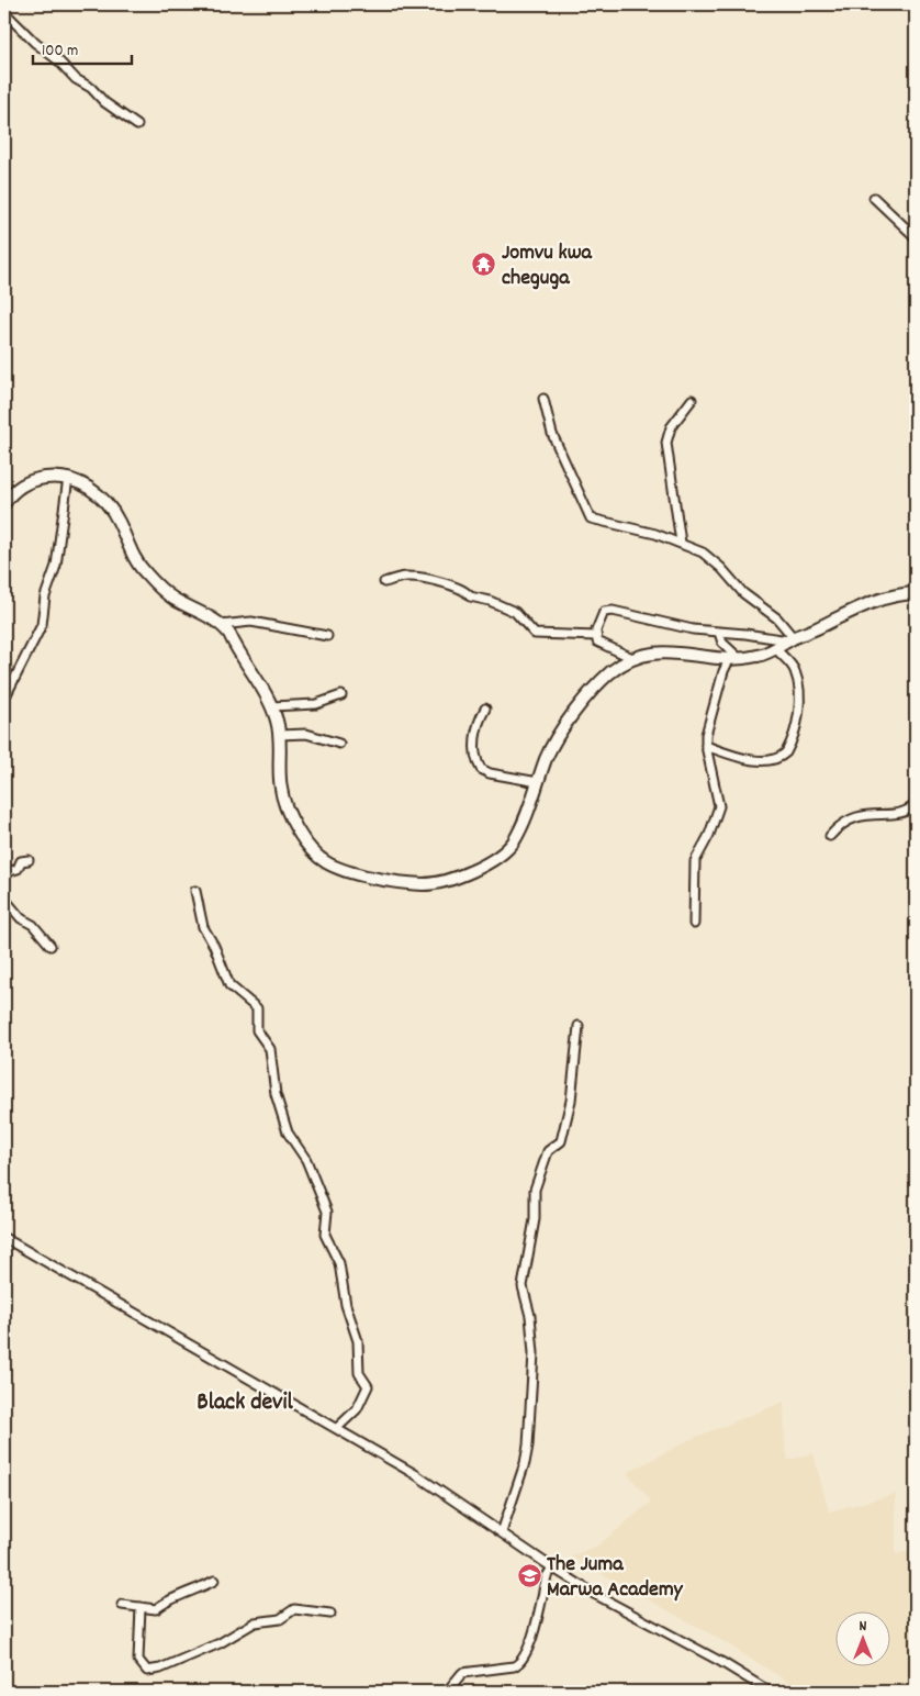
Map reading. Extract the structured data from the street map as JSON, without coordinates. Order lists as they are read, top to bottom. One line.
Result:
{"districts":["Black devil"],"places":{"temple":["Jomvu kwa cheguga"],"school or university":["The Juma Marwa Academy"]},"scale_bar":"100 m","north":"top"}
